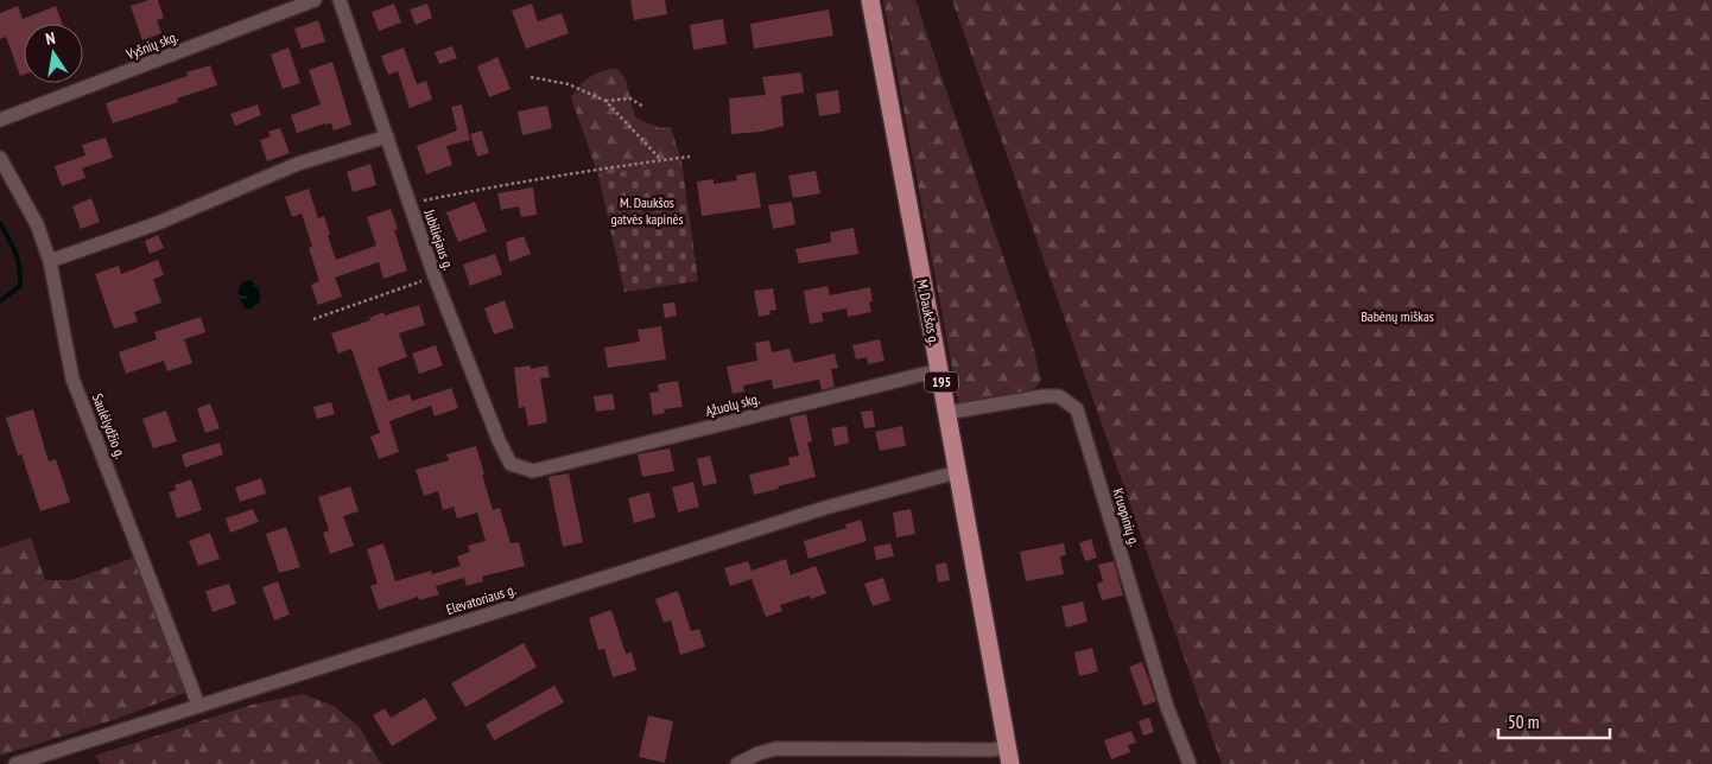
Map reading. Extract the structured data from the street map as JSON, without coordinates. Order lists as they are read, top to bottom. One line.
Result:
{"streets":{"main road":["M. Daukšos g.","195"],"street":["Vyšnių skg.","Jubiliejaus g.","Ąžuolų skg.","Saulėlydžio g.","Kruopinių g.","Elevatoriaus g."]},"crossings":[["Jubiliejaus g.","Ąžuolų skg."],["M. Daukšos g.","Ąžuolų skg."],["M. Daukšos g.","Kruopinių g."],["M. Daukšos g.","Elevatoriaus g."],["Saulėlydžio g.","Elevatoriaus g."]],"parks":["M. Daukšos gatvės kapinės","Babėnų miškas"],"scale_bar":"50 m","north":"top"}
